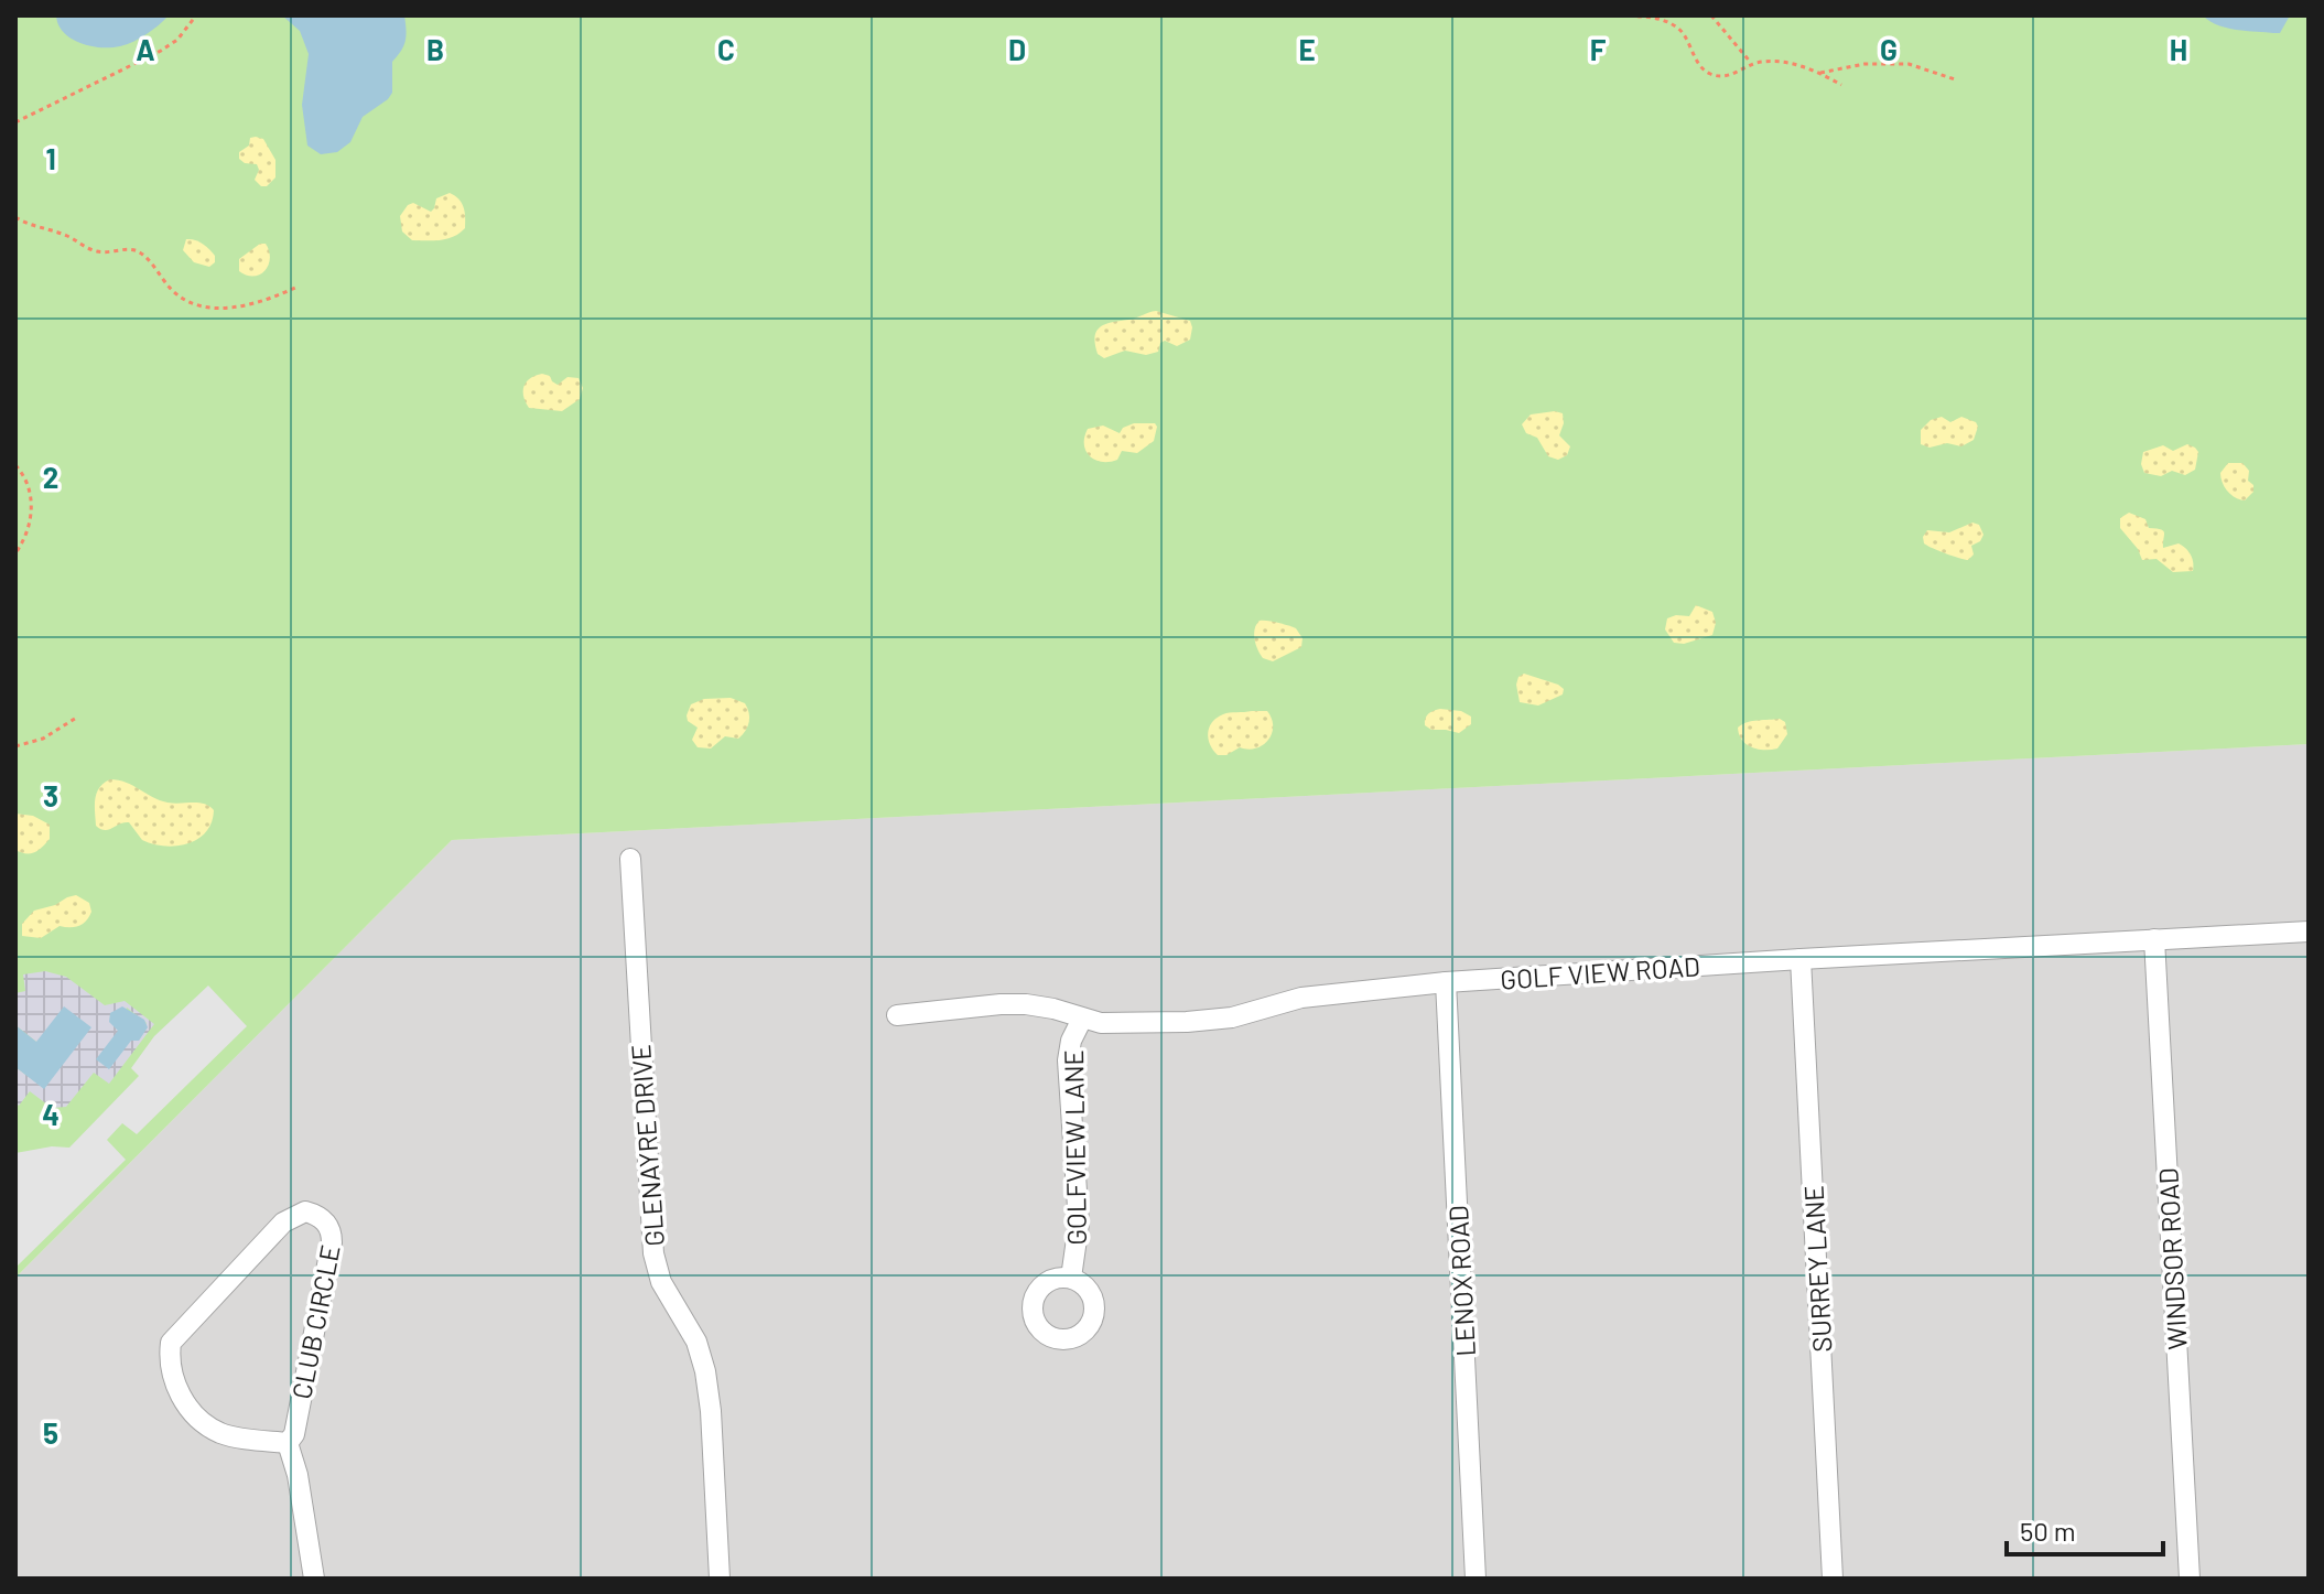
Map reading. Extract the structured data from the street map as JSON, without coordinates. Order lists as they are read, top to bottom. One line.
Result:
{"streets":{"street":["GOLF VIEW ROAD","GLENAYRE DRIVE","GOLFVIEW LANE","WINDSOR ROAD","SURREY LANE","LENOX ROAD","CLUB CIRCLE"]},"crossings":[["GOLF VIEW ROAD","GOLFVIEW LANE"],["GOLF VIEW ROAD","WINDSOR ROAD"],["GOLF VIEW ROAD","SURREY LANE"],["GOLF VIEW ROAD","LENOX ROAD"]],"scale_bar":"50 m","grid":{"columns":["A","B","C","D","E","F","G","H"],"rows":["1","2","3","4","5"]}}
